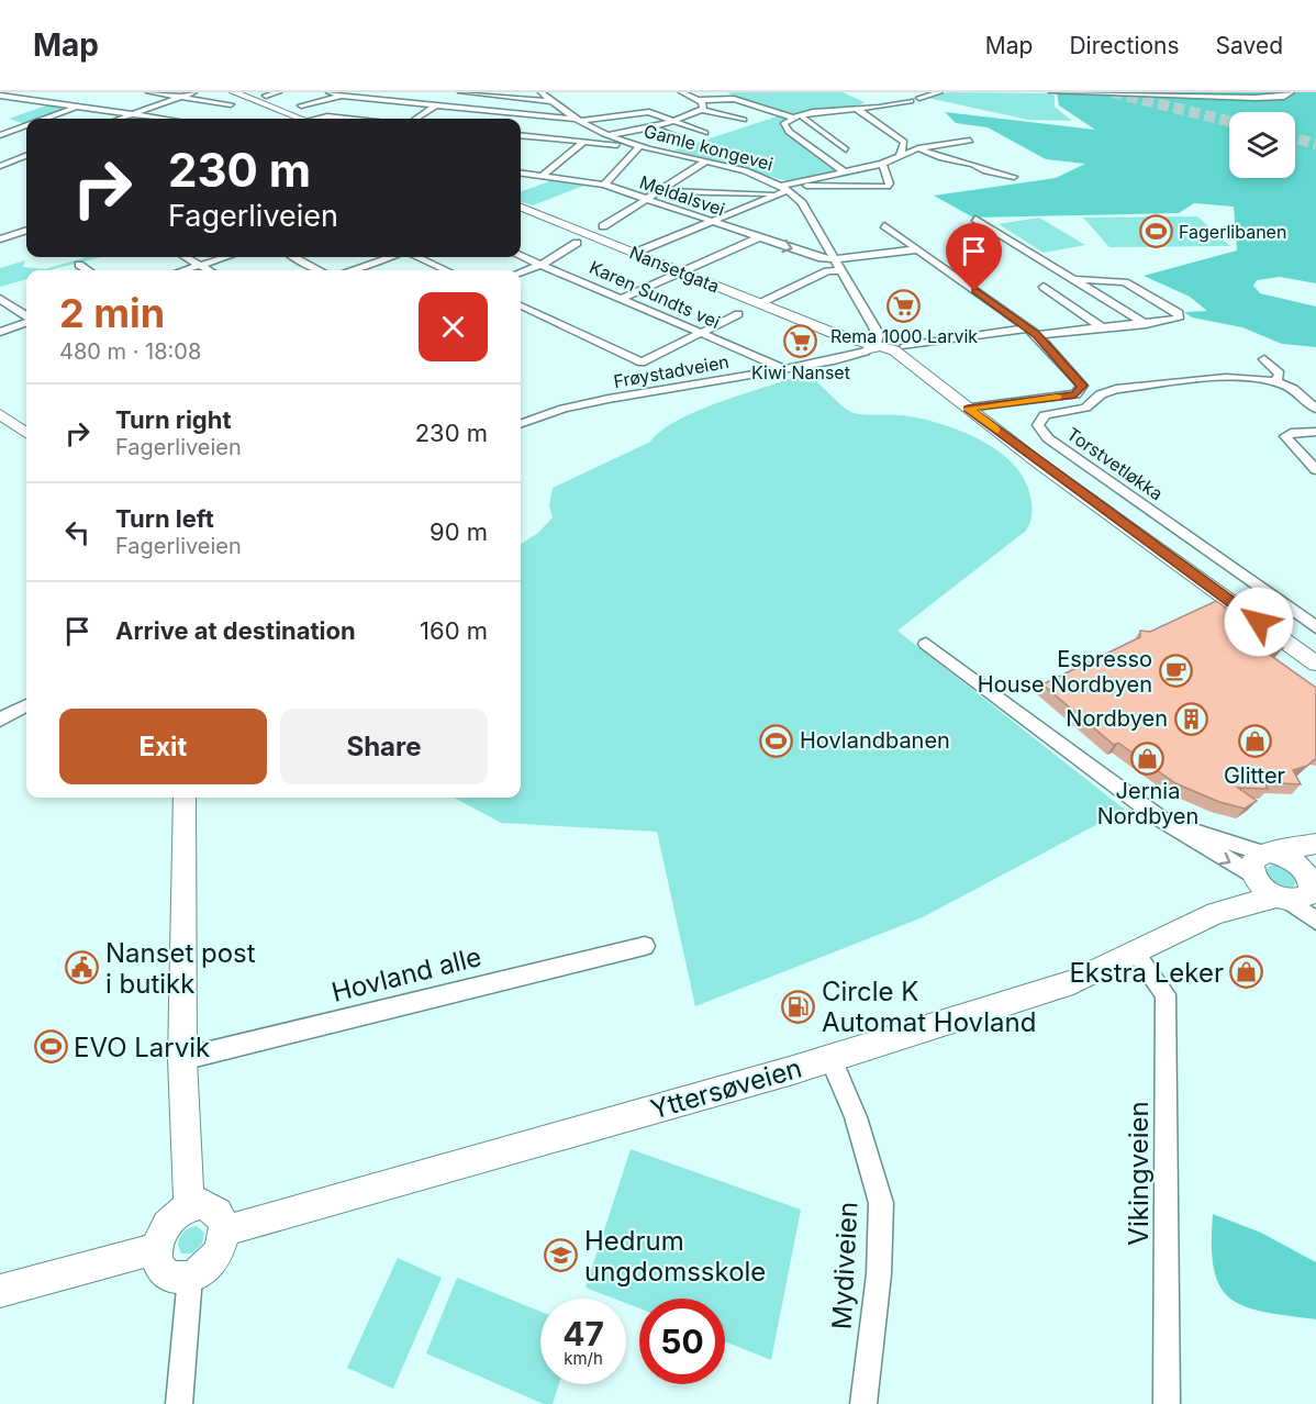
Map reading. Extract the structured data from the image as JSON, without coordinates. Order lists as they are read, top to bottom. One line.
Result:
{"streets":{"main road":["Nansetgata","Yttersøveien"],"street":["Gamle kongevei","Meldalsvei","Karen Sundts vei","Frøystadveien","Torstvetløkka","Hovland alle","Vikingveien","Mydiveien"]},"crossings":[["Gamle kongevei","Meldalsvei"],["Gamle kongevei","Nansetgata"],["Gamle kongevei","Frøystadveien"],["Nansetgata","Frøystadveien"],["Karen Sundts vei","Frøystadveien"],["Yttersøveien","Vikingveien"],["Yttersøveien","Mydiveien"]],"places":{"sports":["Fagerlibanen","Hovlandbanen","EVO Larvik"],"supermarket":["Rema 1000 Larvik","Kiwi Nanset"],"cafe":["Espresso House Nordbyen"],"building":["Nordbyen"],"shop":["Glitter","Jernia Nordbyen","Ekstra Leker"],"public building":["Nanset post i butikk"],"fuel station":["Circle K Automat Hovland"],"school or university":["Hedrum ungdomsskole"]},"page":{"header":"Map","nav":["Map","Directions","Saved"],"turn":["230 m","Fagerliveien"],"heading":["2 min","480 m · 18:08"],"list":[{"name":"Turn right","note":"Fagerliveien","value":"230 m"},{"name":"Turn left","note":"Fagerliveien","value":"90 m"},{"name":"Arrive at destination","value":"160 m"}],"buttons":["Exit","Share"],"speed":"47 km/h","limit":"50"}}
